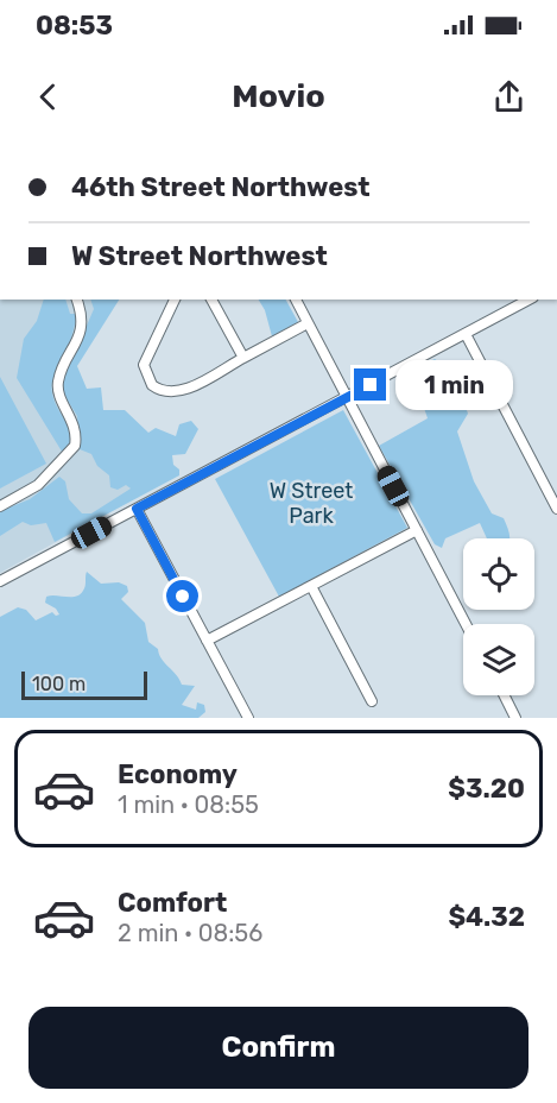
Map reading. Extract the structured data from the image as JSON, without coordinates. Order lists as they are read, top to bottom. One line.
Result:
{"parks":["W Street Park"],"scale_bar":"100 m","page":{"status":"08:53","header":"Movio","banner":["46th Street Northwest","W Street Northwest"],"bubble":"1 min","scale":"100 m","list":[{"name":"Economy","note":"1 min · 08:55","value":"$3.20"},{"name":"Comfort","note":"2 min · 08:56","value":"$4.32"}],"buttons":"Confirm"}}
